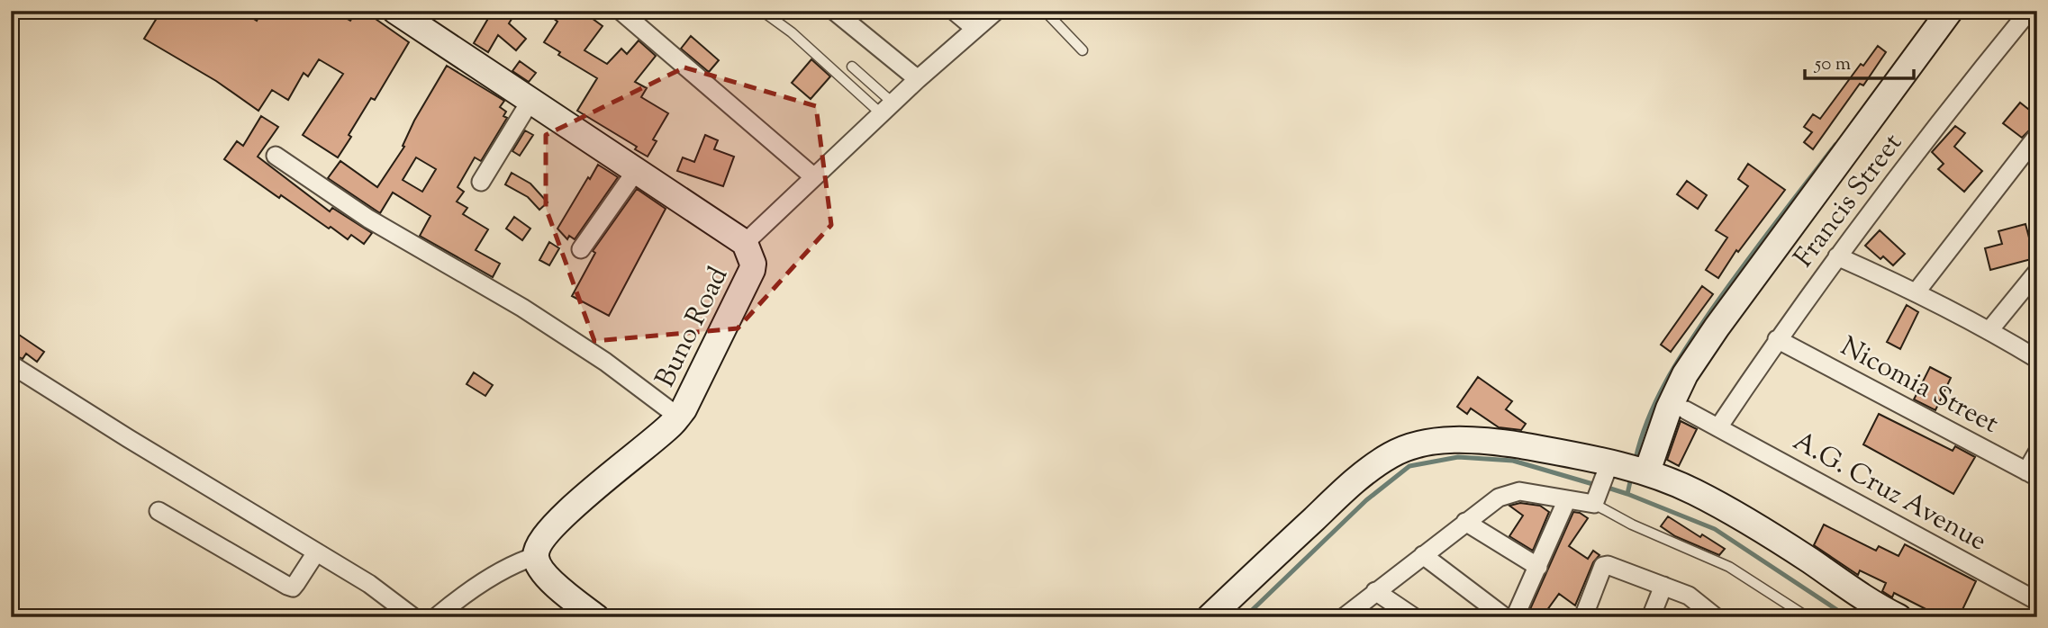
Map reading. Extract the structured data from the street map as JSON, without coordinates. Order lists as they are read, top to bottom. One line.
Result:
{"streets":{"street":["Francis Street","Buno Road","Nicomia Street","A.G. Cruz Avenue"]},"crossings":[["Francis Street","Nicomia Street"],["Francis Street","A.G. Cruz Avenue"]],"scale_bar":"50 m"}
